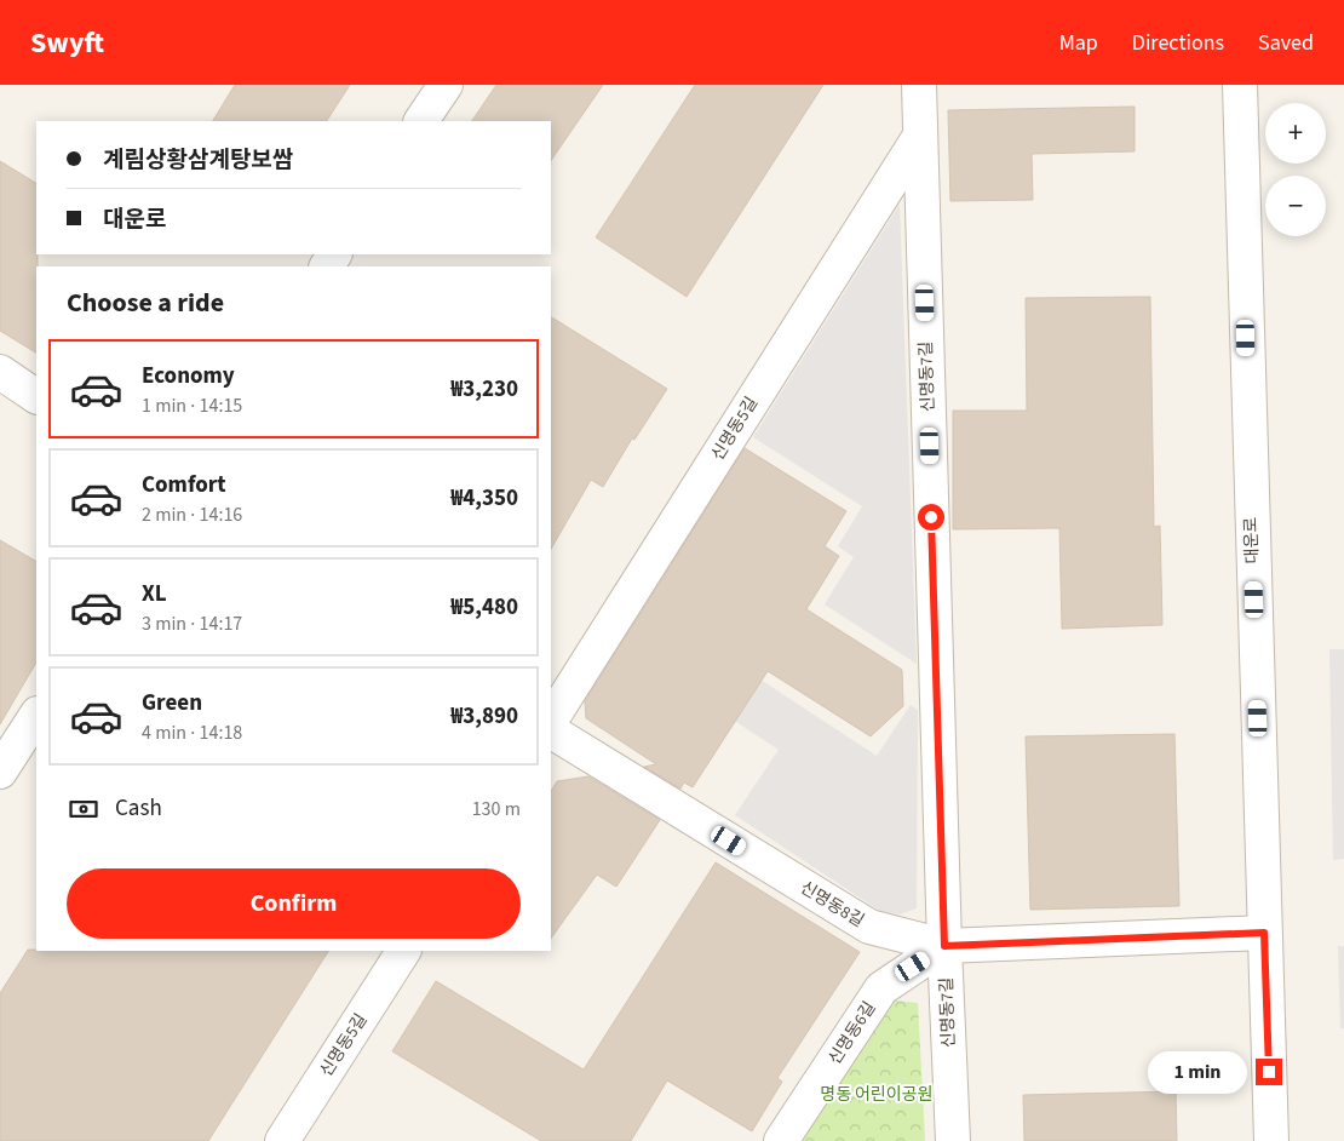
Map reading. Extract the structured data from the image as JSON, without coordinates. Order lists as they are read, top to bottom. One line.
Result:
{"streets":{"street":["신명동7길","신명동5길","대운로","신명동8길","신명동6길"]},"crossings":[["신명동7길","신명동5길"],["신명동7길","신명동8길"],["신명동7길","신명동6길"],["대운로","신명동8길"],["신명동8길","신명동6길"]],"parks":["명동 어린이공원"],"page":{"header":"Swyft","nav":["Map","Directions","Saved"],"map_buttons":["+","−"],"banner":["계림상황삼계탕보쌈","대운로"],"heading":"Choose a ride","list":[{"name":"Economy","note":"1 min · 14:15","value":"₩3,230"},{"name":"Comfort","note":"2 min · 14:16","value":"₩4,350"},{"name":"XL","note":"3 min · 14:17","value":"₩5,480"},{"name":"Green","note":"4 min · 14:18","value":"₩3,890"}],"pay":["Cash","130 m"],"buttons":"Confirm","bubble":"1 min"}}
